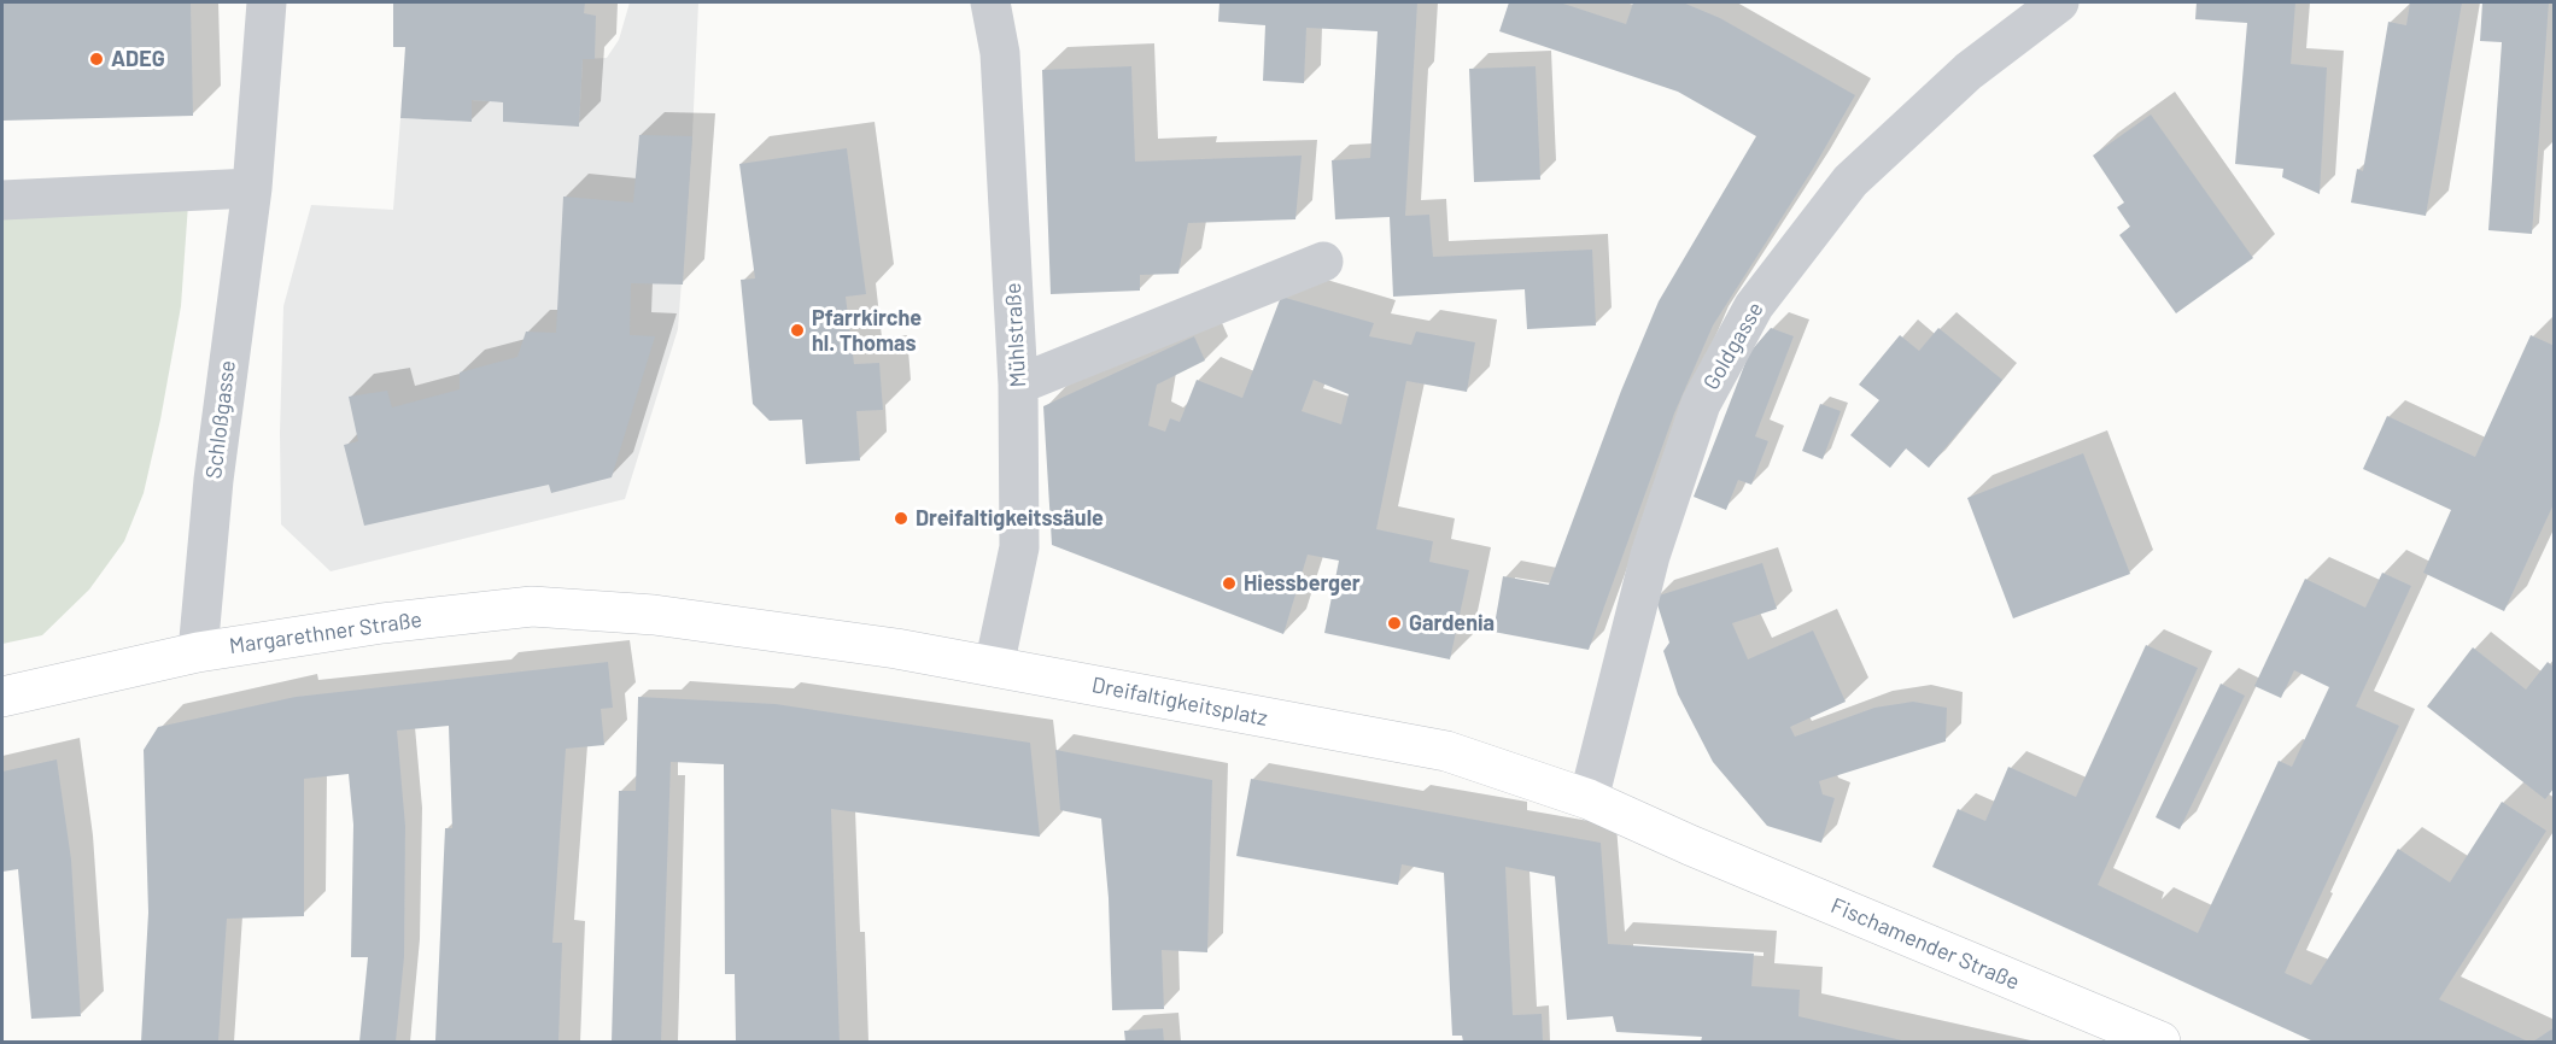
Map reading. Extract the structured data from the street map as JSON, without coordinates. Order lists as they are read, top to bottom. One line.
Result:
{"streets":{"main road":["Margarethner Straße","Dreifaltigkeitsplatz","Fischamender Straße"],"street":["Mühlstraße","Goldgasse","Schloßgasse"]},"crossings":[["Mühlstraße","Dreifaltigkeitsplatz"],["Goldgasse","Dreifaltigkeitsplatz"],["Schloßgasse","Margarethner Straße"],["Margarethner Straße","Dreifaltigkeitsplatz"],["Dreifaltigkeitsplatz","Fischamender Straße"]],"places":["ADEG","Pfarrkirche hl. Thomas","Dreifaltigkeitssäule","Hiessberger","Gardenia"]}
